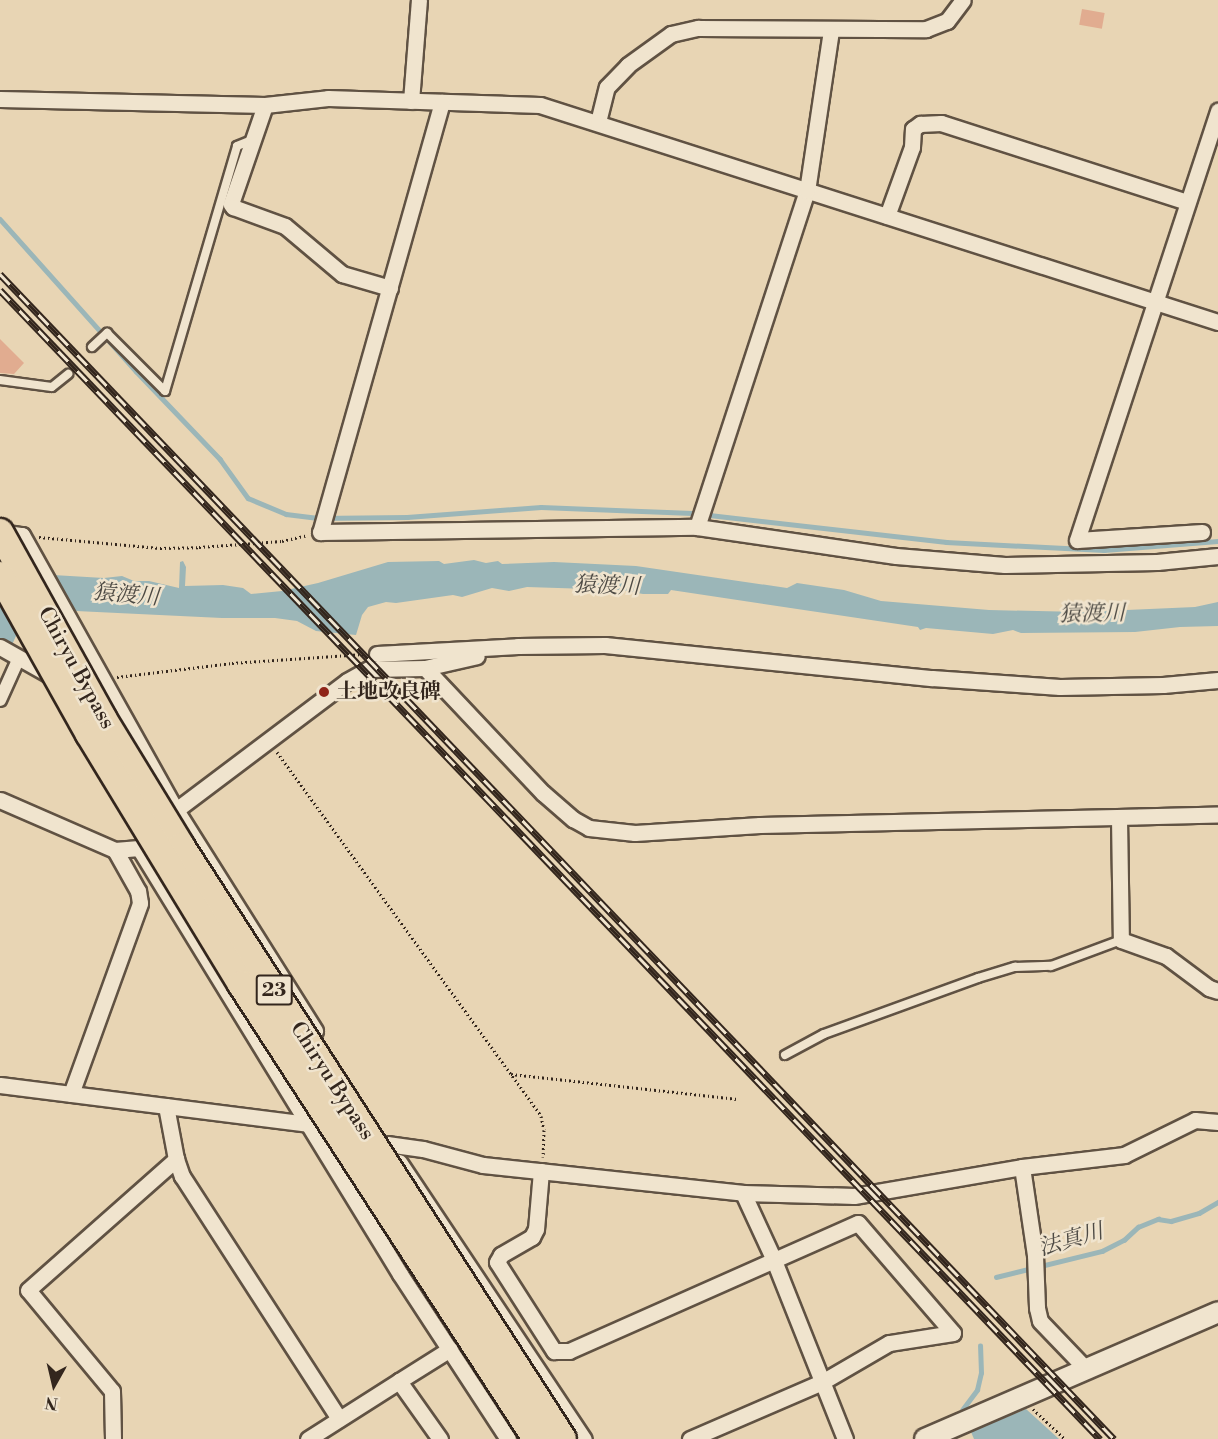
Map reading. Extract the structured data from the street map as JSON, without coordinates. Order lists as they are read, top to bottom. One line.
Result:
{"streets":{"highway":["Chiryu Bypass","23"]},"water":["猿渡川","法真川"],"places":["土地改良碑"],"north":"bottom"}
